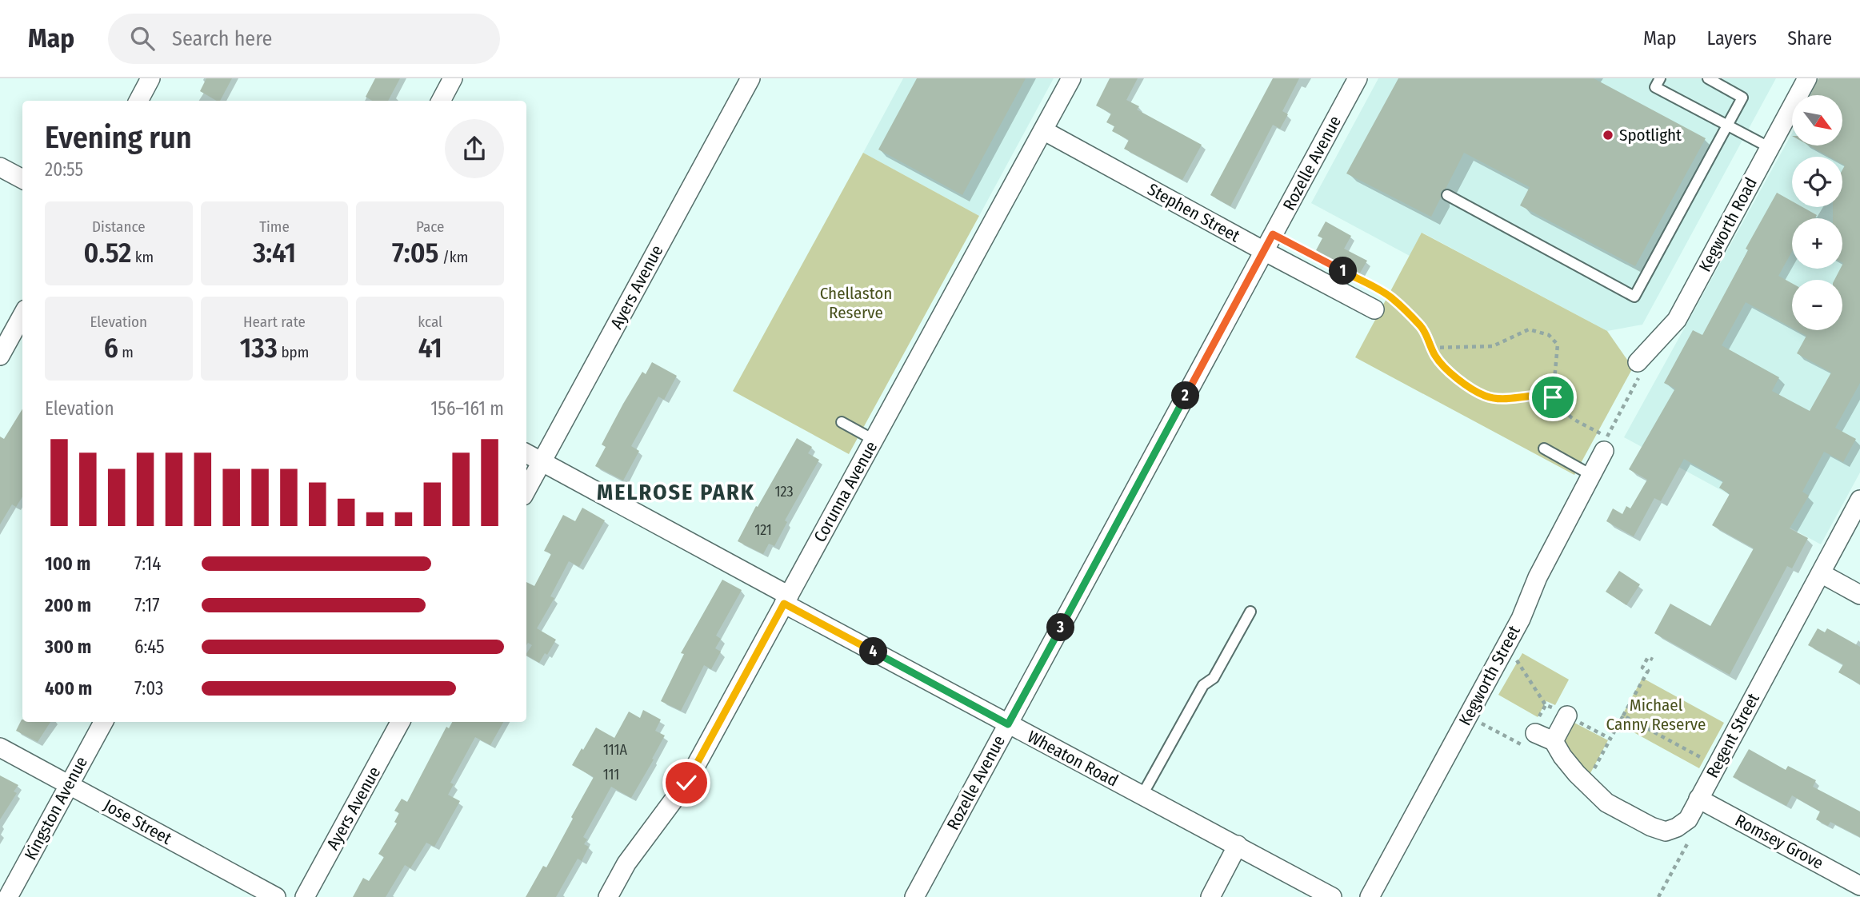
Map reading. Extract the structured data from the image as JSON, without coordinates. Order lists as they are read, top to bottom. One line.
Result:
{"streets":{"street":["Rozelle Avenue","Stephen Street","Kegworth Road","Ayers Avenue","Corunna Avenue","Kegworth Street","Regent Street","Wheaton Road","Kingston Avenue","Jose Street","Romsey Grove"]},"crossings":[["Rozelle Avenue","Stephen Street"],["Rozelle Avenue","Wheaton Road"],["Stephen Street","Corunna Avenue"],["Ayers Avenue","Wheaton Road"],["Corunna Avenue","Wheaton Road"],["Regent Street","Romsey Grove"],["Kingston Avenue","Jose Street"]],"districts":["MELROSE PARK"],"parks":["Chellaston Reserve","Michael Canny Reserve"],"places":["Spotlight"],"house_numbers":["123","121","111A","111"],"north":"bottom right","page":{"header":"Map","search":"Search here","nav":["Map","Layers","Share"],"map_buttons":["+","−"],"heading":["Evening run","20:55"],"stats":[["Distance","0.52 km"],["Time","3:41"],["Pace","7:05 /km"],["Elevation","6 m"],["Heart rate","133 bpm"],["kcal","41"]],"pins":["1","2","3","4"],"chart":["Elevation","156–161 m"],"list":[{"name":"100 m","note":"7:14"},{"name":"200 m","note":"7:17"},{"name":"300 m","note":"6:45"},{"name":"400 m","note":"7:03"}]}}
